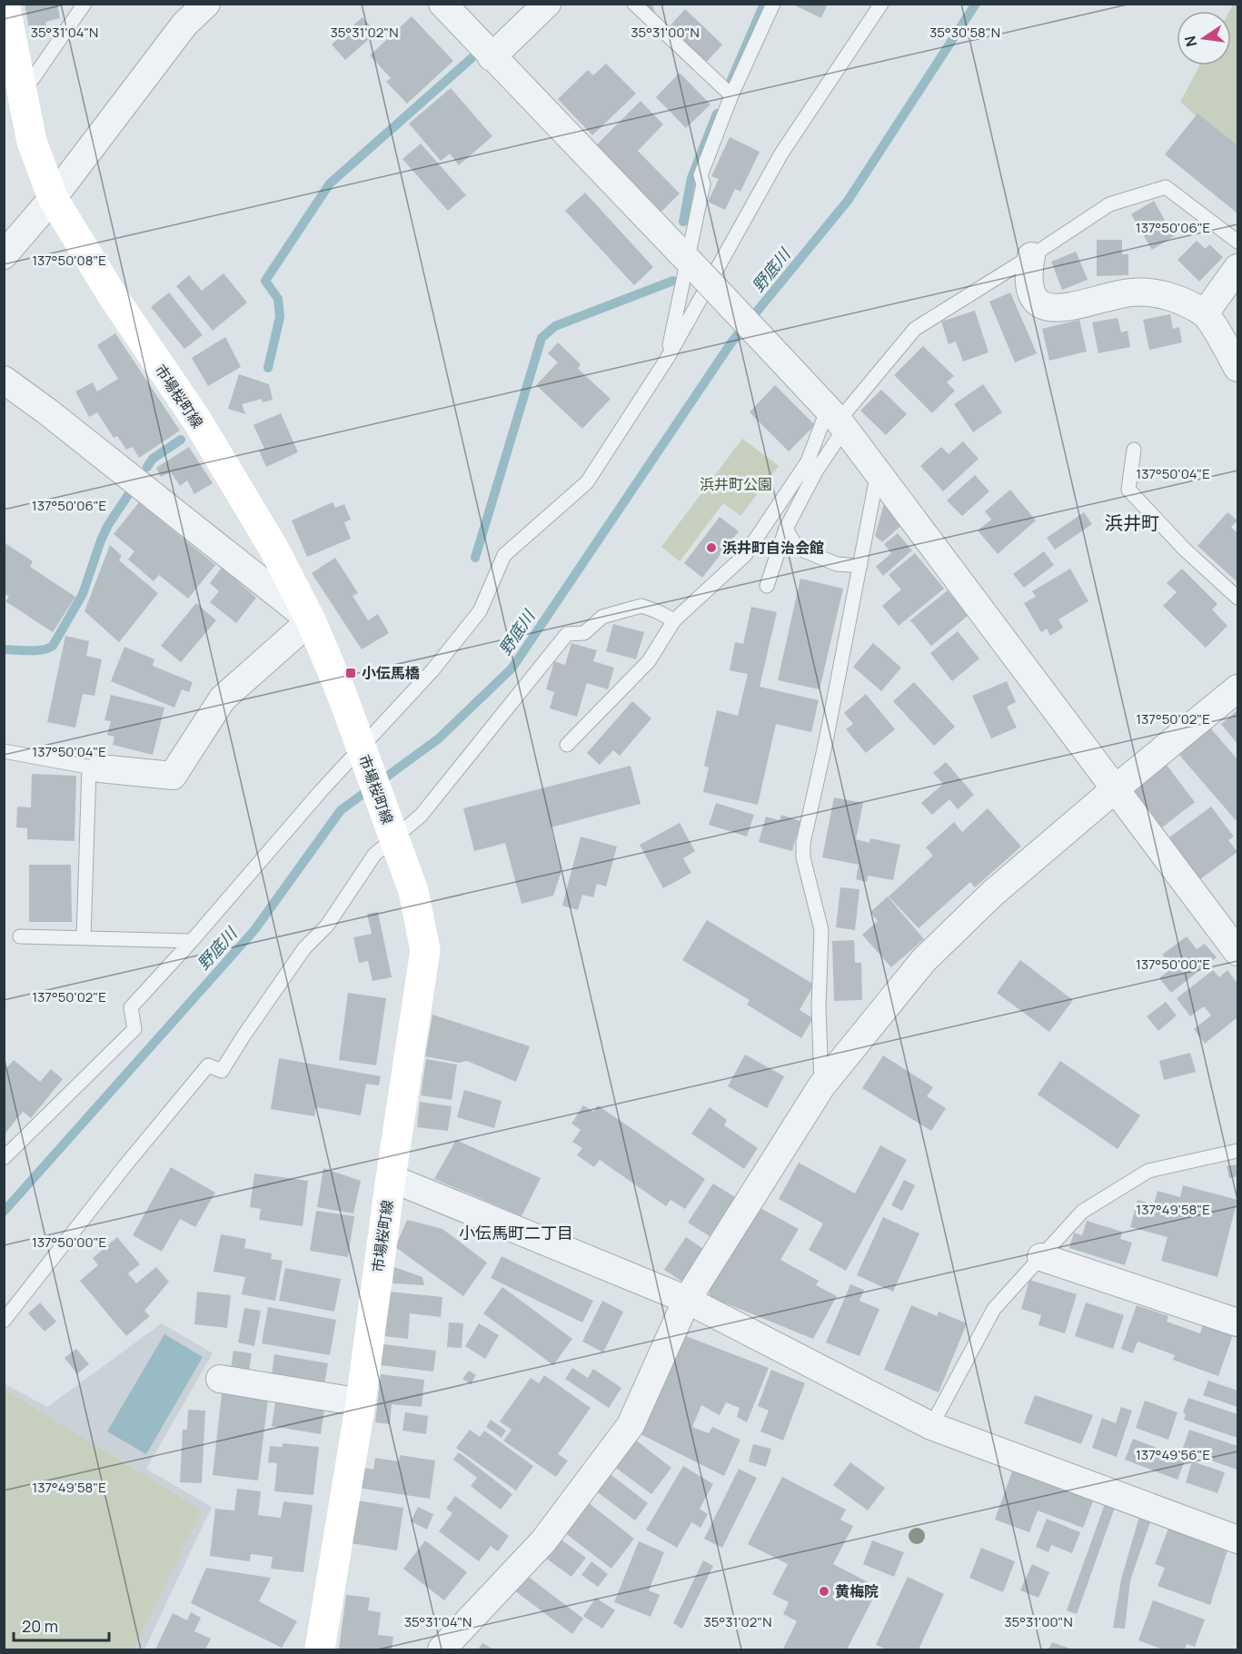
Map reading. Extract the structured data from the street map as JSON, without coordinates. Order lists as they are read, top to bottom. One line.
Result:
{"streets":{"main road":["市場桜町線"]},"districts":["浜井町","小伝馬町二丁目"],"water":["野底川"],"parks":["浜井町公園"],"places":{"other":["浜井町自治会館","黄梅院"],"transit":["小伝馬橋"]},"scale_bar":"20 m","north":"left","coordinates":["35°31'04\"N","35°31'02\"N","35°31'00\"N","35°30'58\"N","137°50'06\"E","137°50'08\"E","137°50'04\"E","137°50'02\"E","137°50'00\"E","137°49'58\"E","137°49'56\"E"]}
